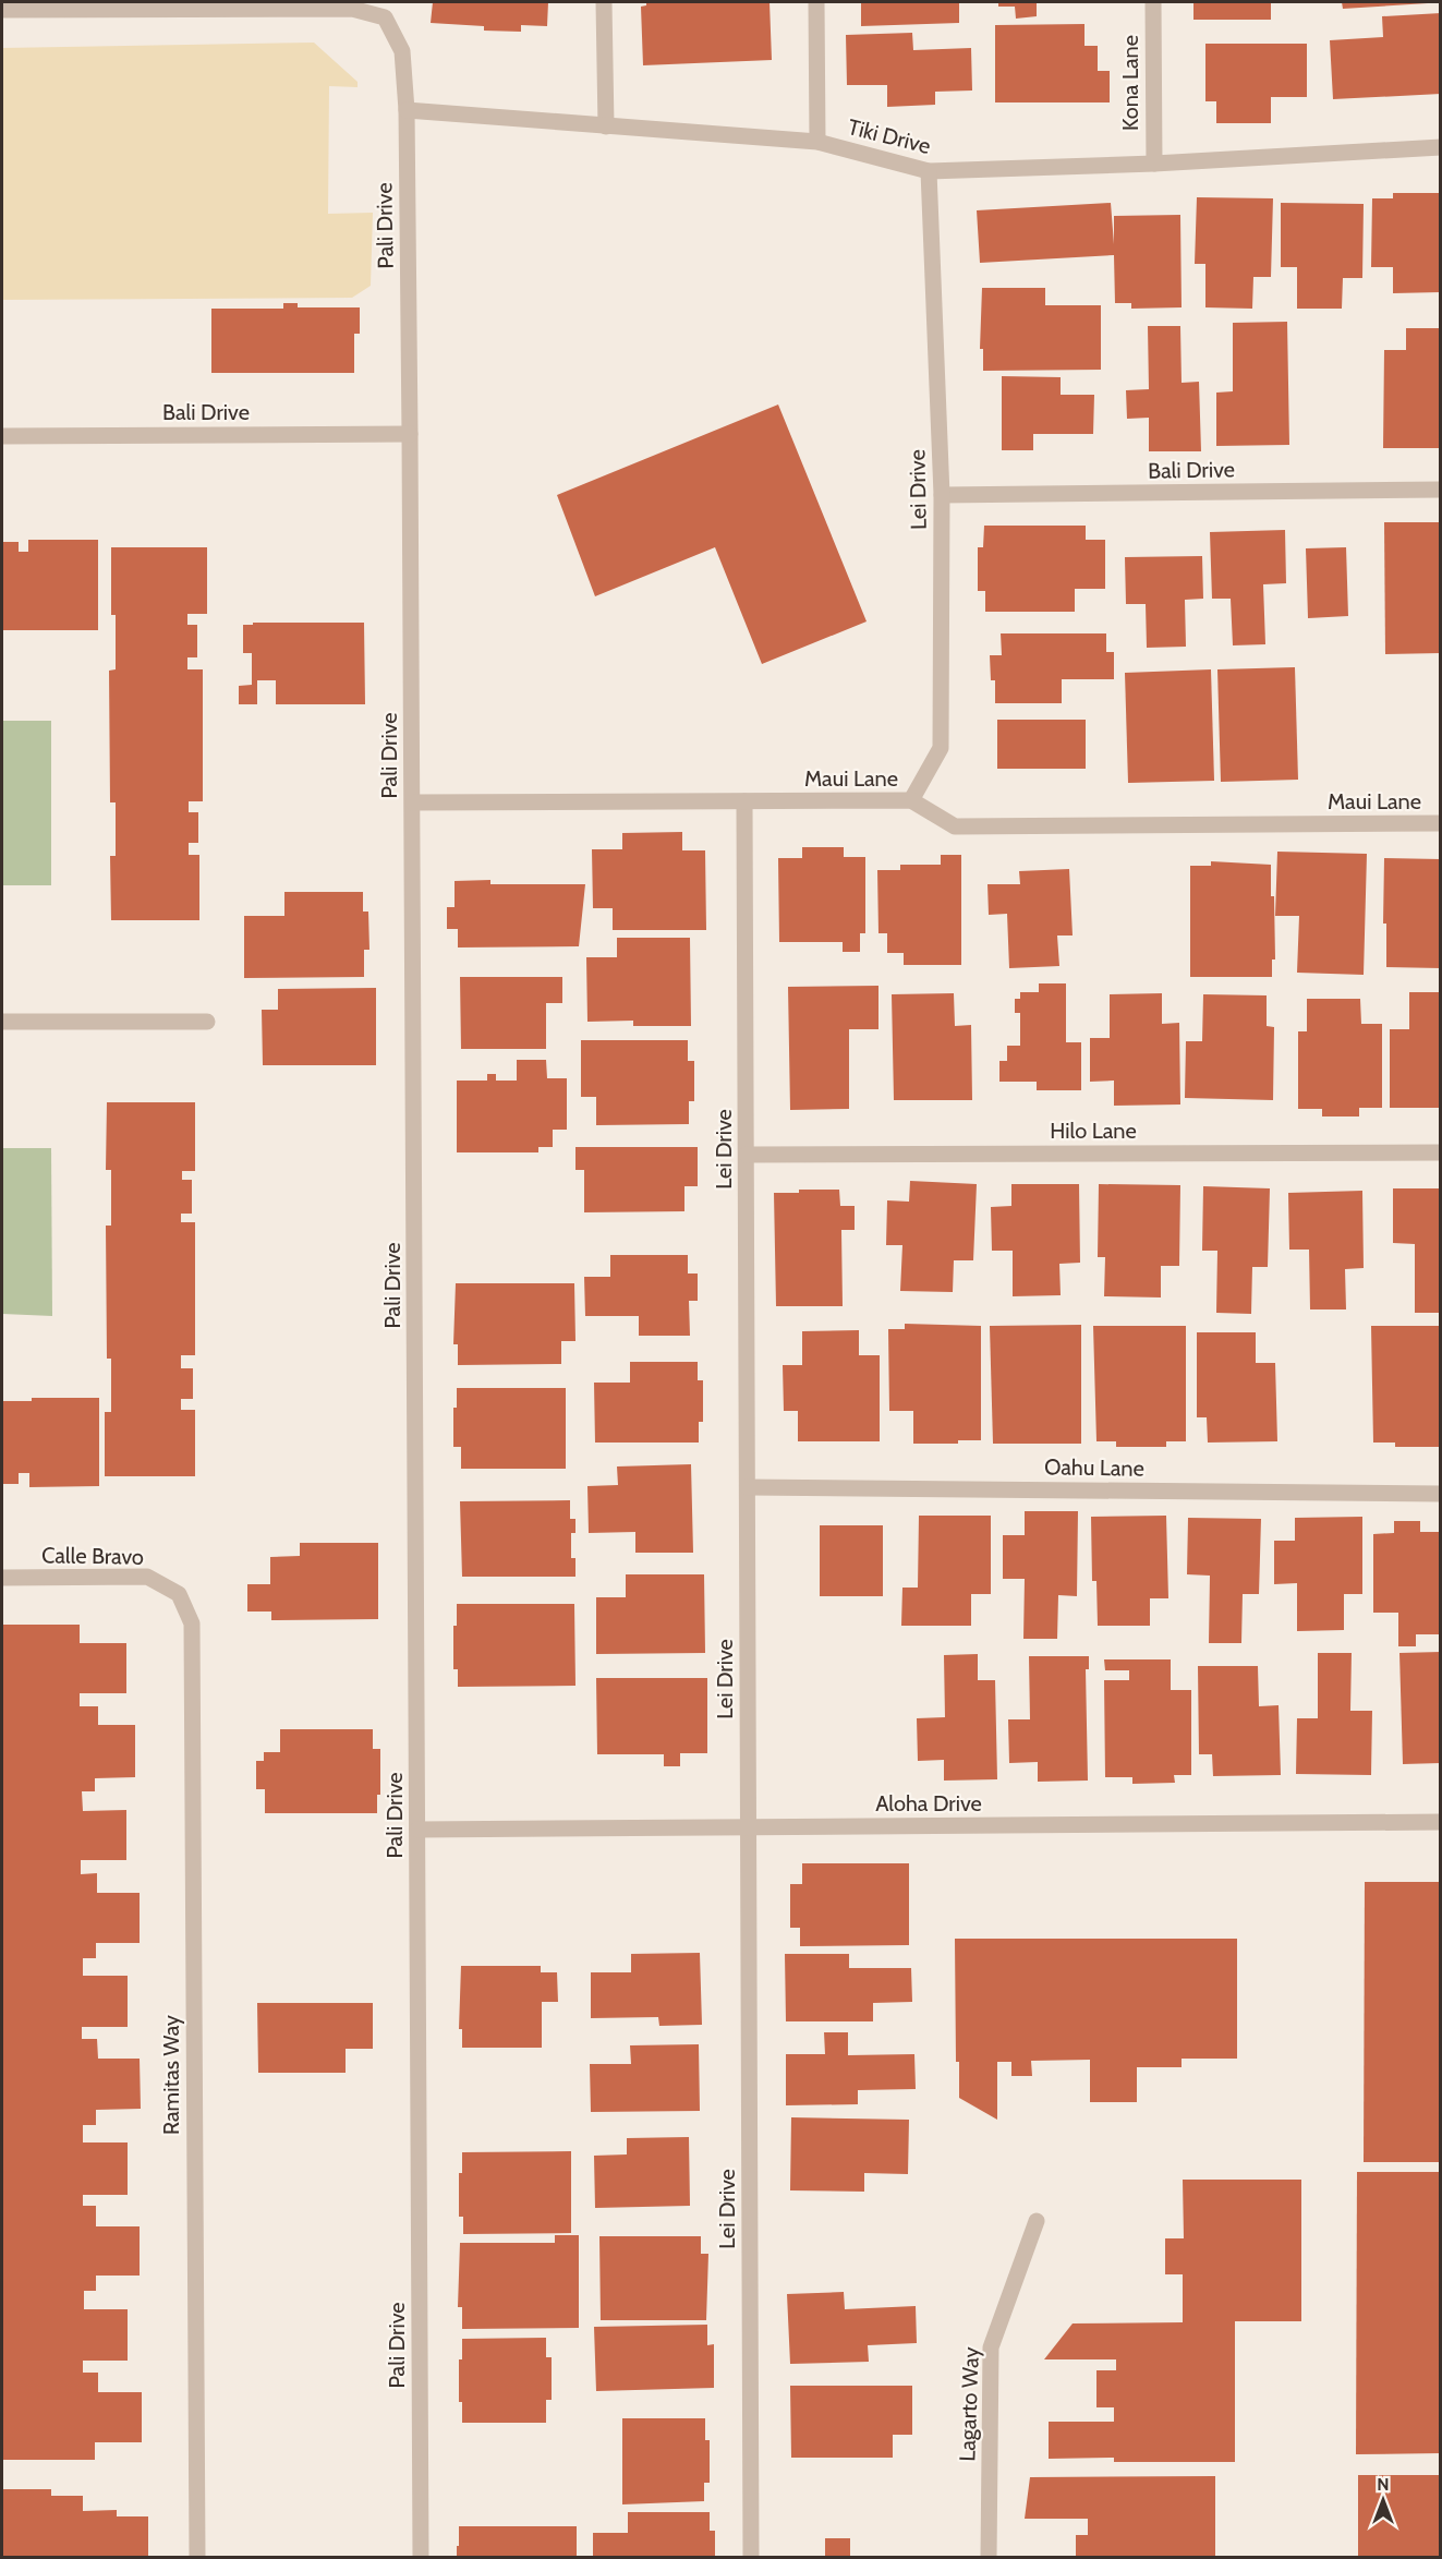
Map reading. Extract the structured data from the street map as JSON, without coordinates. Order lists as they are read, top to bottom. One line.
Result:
{"streets":{"street":["Kona Lane","Tiki Drive","Pali Drive","Bali Drive","Lei Drive","Maui Lane","Hilo Lane","Oahu Lane","Calle Bravo","Aloha Drive","Ramitas Way","Lagarto Way"]},"crossings":[["Kona Lane","Tiki Drive"],["Tiki Drive","Pali Drive"],["Tiki Drive","Lei Drive"],["Pali Drive","Bali Drive"],["Pali Drive","Maui Lane"],["Pali Drive","Aloha Drive"],["Bali Drive","Lei Drive"],["Lei Drive","Maui Lane"],["Lei Drive","Hilo Lane"],["Lei Drive","Oahu Lane"],["Lei Drive","Aloha Drive"],["Calle Bravo","Ramitas Way"]],"north":"top"}
